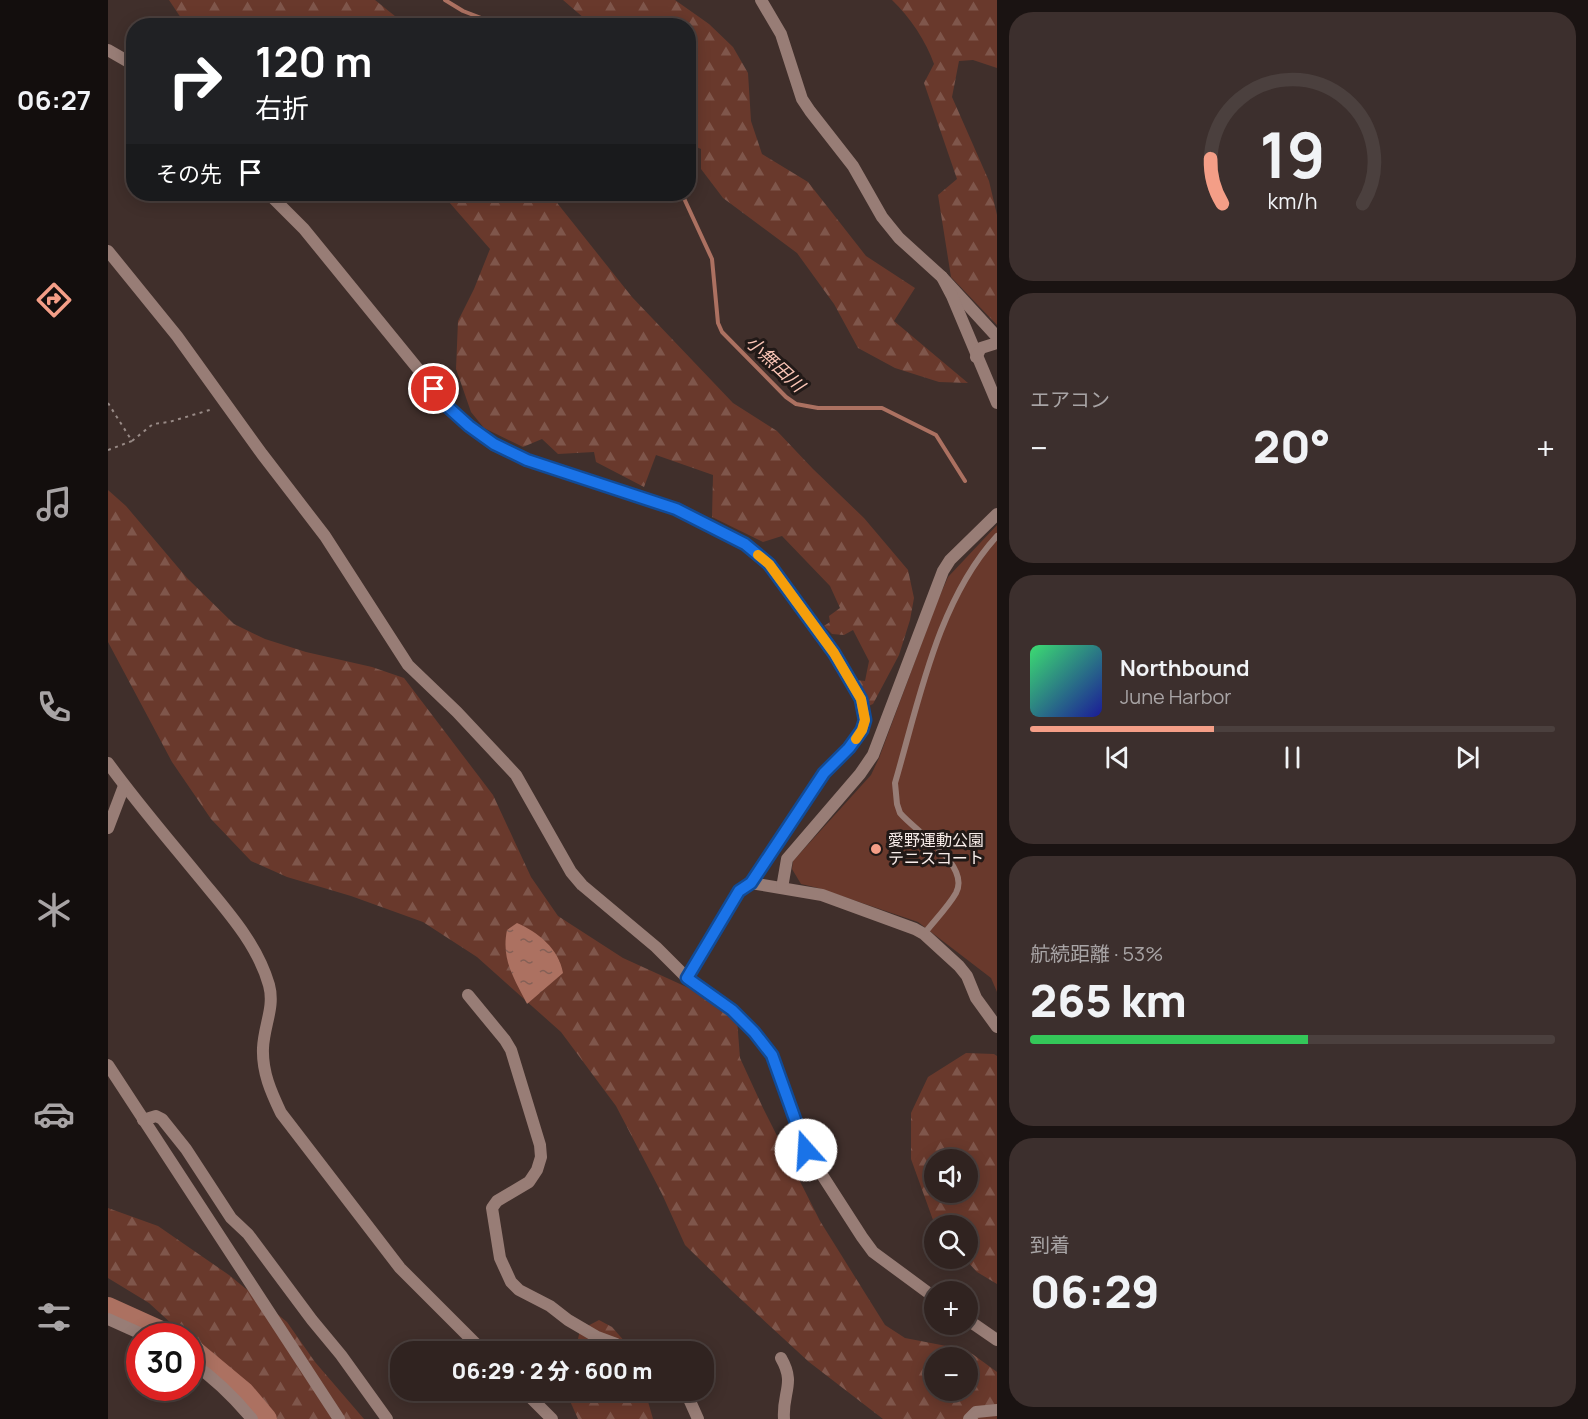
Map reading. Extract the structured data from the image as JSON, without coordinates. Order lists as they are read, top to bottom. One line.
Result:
{"water":["小無田川"],"places":["愛野運動公園 テニスコート"],"page":{"tabs":"06:27","turn":["120 m","右折"],"then":"その先","tile":["エアコン",["航続距離 · 53%","265 km"],["到着","06:29"]],"heat":["−","20°","+"],"song":["Northbound","June Harbor"],"map_buttons":["+","−"],"limit":"30","trip":"06:29 · 2 分 · 600 m","gauge":["19","km/h"]}}
